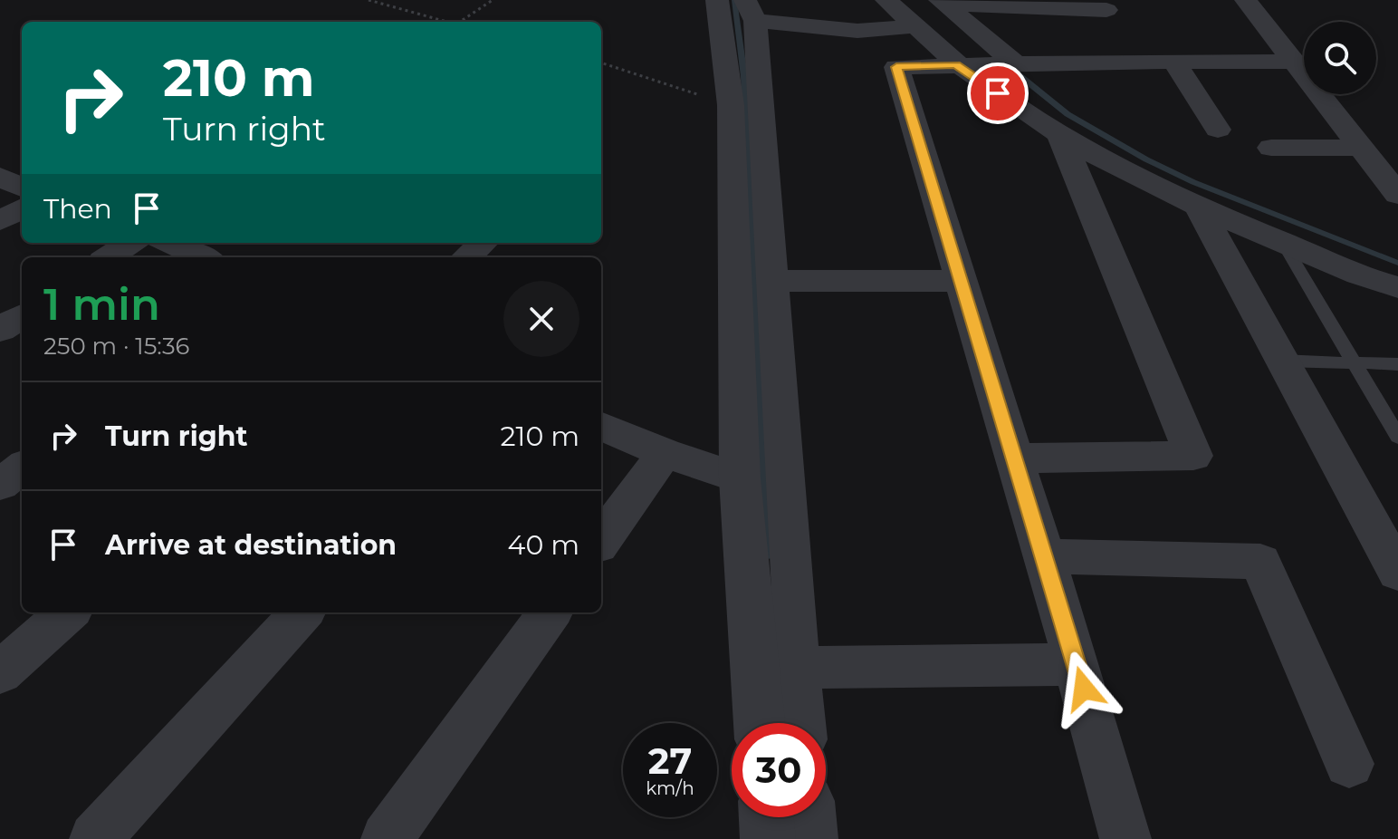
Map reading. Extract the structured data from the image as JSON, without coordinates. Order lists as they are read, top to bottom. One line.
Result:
{"page":{"turn":["210 m","Turn right"],"then":"Then","heading":["1 min","250 m · 15:36"],"list":[{"name":"Turn right","value":"210 m"},{"name":"Arrive at destination","value":"40 m"}],"speed":"27 km/h","limit":"30"}}
